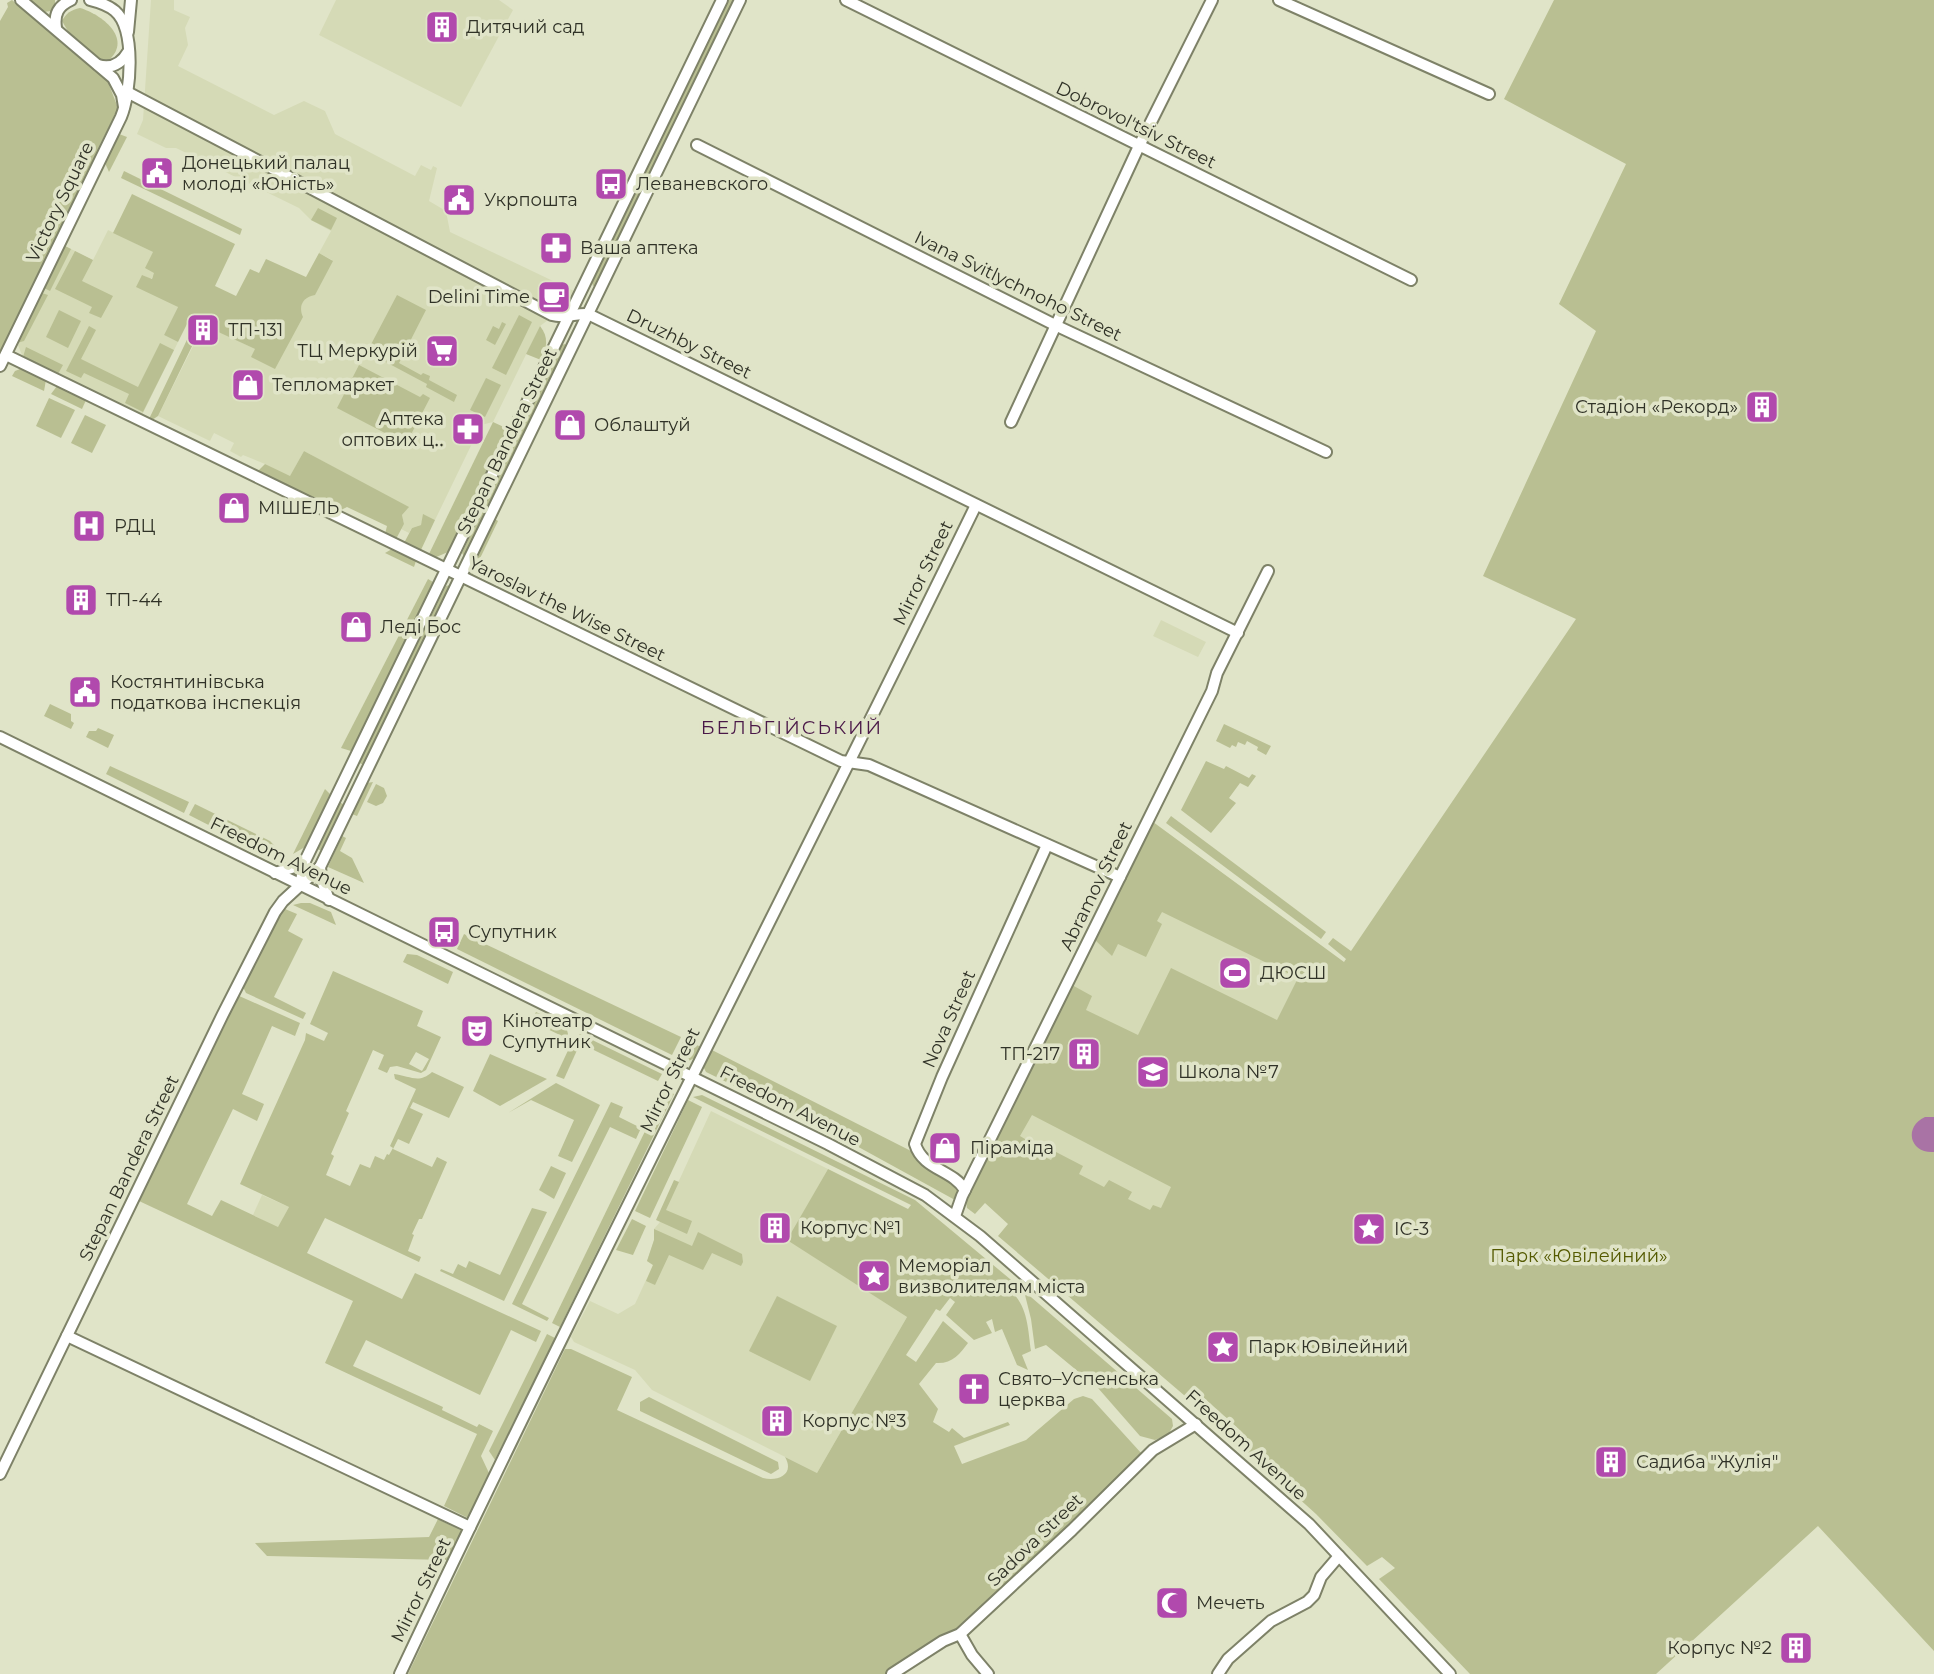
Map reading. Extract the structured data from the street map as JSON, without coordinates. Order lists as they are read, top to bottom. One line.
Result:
{"streets":{"street":["Dobrovol'tsiv Street","Victory Square","Ivana Svitlychnoho Street","Druzhby Street","Stepan Bandera Street","Mirror Street","Yaroslav the Wise Street","Freedom Avenue","Abramov Street","Nova Street","Sadova Street"]},"crossings":[["Victory Square","Yaroslav the Wise Street"],["Druzhby Street","Stepan Bandera Street"],["Druzhby Street","Mirror Street"],["Druzhby Street","Abramov Street"],["Stepan Bandera Street","Yaroslav the Wise Street"],["Stepan Bandera Street","Freedom Avenue"],["Mirror Street","Yaroslav the Wise Street"],["Mirror Street","Freedom Avenue"],["Yaroslav the Wise Street","Abramov Street"],["Yaroslav the Wise Street","Nova Street"],["Freedom Avenue","Abramov Street"],["Freedom Avenue","Sadova Street"],["Abramov Street","Nova Street"]],"districts":["БЕЛЬГІЙСЬКИЙ"],"parks":["Парк «Ювілейний»"],"places":{"building":["Дитячий сад","ТП-131","Стадіон «Рекорд»","ТП-44","ТП-217","Корпус №1","Корпус №3","Садиба \"Жулія\"","Корпус №2"],"public building":["Донецький палац молоді «Юність»","Укрпошта","Костянтинівська податкова інспекція"],"bus stop":["Леваневского","Супутник"],"pharmacy":["Ваша аптека","Аптека оптових ц‥"],"cafe":["Delini Time"],"supermarket":["ТЦ Меркурій"],"shop":["Тепломаркет","Облаштуй","МІШЕЛЬ","Леді Бос","Піраміда"],"hospital":["РДЦ"],"sports":["ДЮСШ"],"theatre":["Кінотеатр Супутник"],"school or university":["Школа №7"],"place":["ІС-3","Меморіал визволителям міста","Парк Ювілейний"],"church":["Свято–Успенська церква"],"mosque":["Мечеть"]}}
